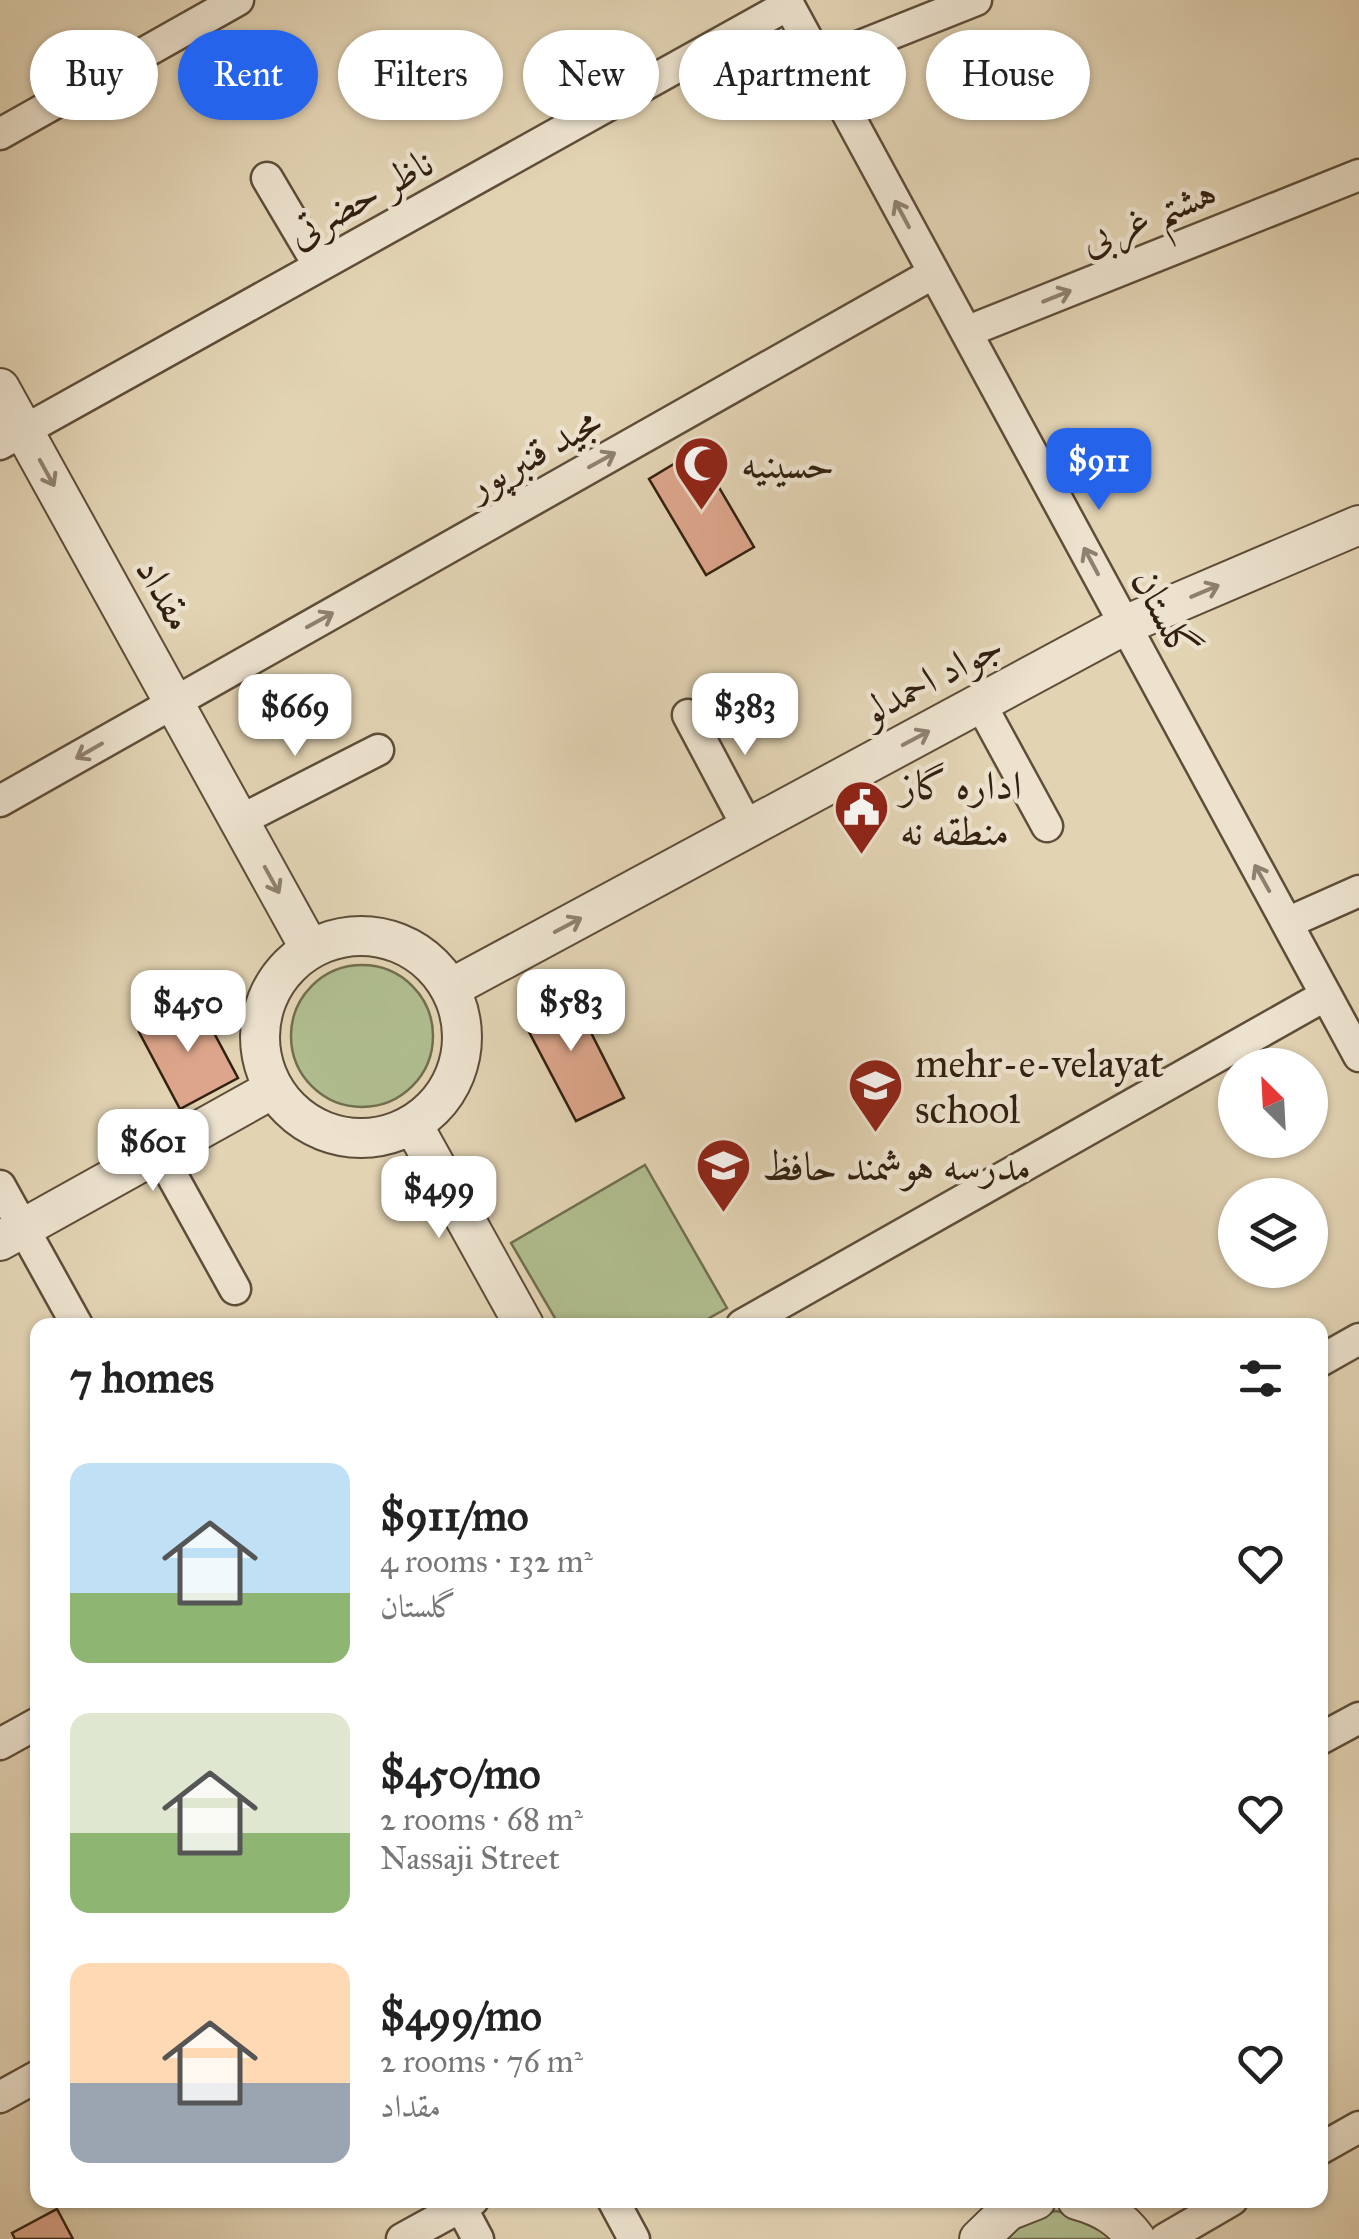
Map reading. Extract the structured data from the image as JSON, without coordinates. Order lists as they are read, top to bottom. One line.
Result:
{"streets":{"street":["ناظر حضرتی","هشتم غربی","مجید قنبرپور","مقداد","گلستان","جواد احمدلو"]},"crossings":[["ناظر حضرتی","مقداد"],["ناظر حضرتی","گلستان"],["هشتم غربی","گلستان"],["مجید قنبرپور","مقداد"],["مجید قنبرپور","گلستان"],["مقداد","جواد احمدلو"],["گلستان","جواد احمدلو"]],"one_way":["هشتم غربی","مقداد","گلستان","جواد احمدلو"],"places":{"mosque":["حسینیه"],"public building":["اداره گاز منطقه نه"],"school or university":["mehr-e-velayat school","مدرسه هوشمند حافظ"]},"north":"top left","page":{"chip":["Buy","Rent","Filters","New","Apartment","House"],"price":["$911","$383","$669","$583","$450","$601","$499"],"heading":"7 homes","list":[{"name":"$911/mo","note":"4 rooms · 132 m² · گلستان"},{"name":"$450/mo","note":"2 rooms · 68 m² · Nassaji Street"},{"name":"$499/mo","note":"2 rooms · 76 m² · مقداد"}]}}
